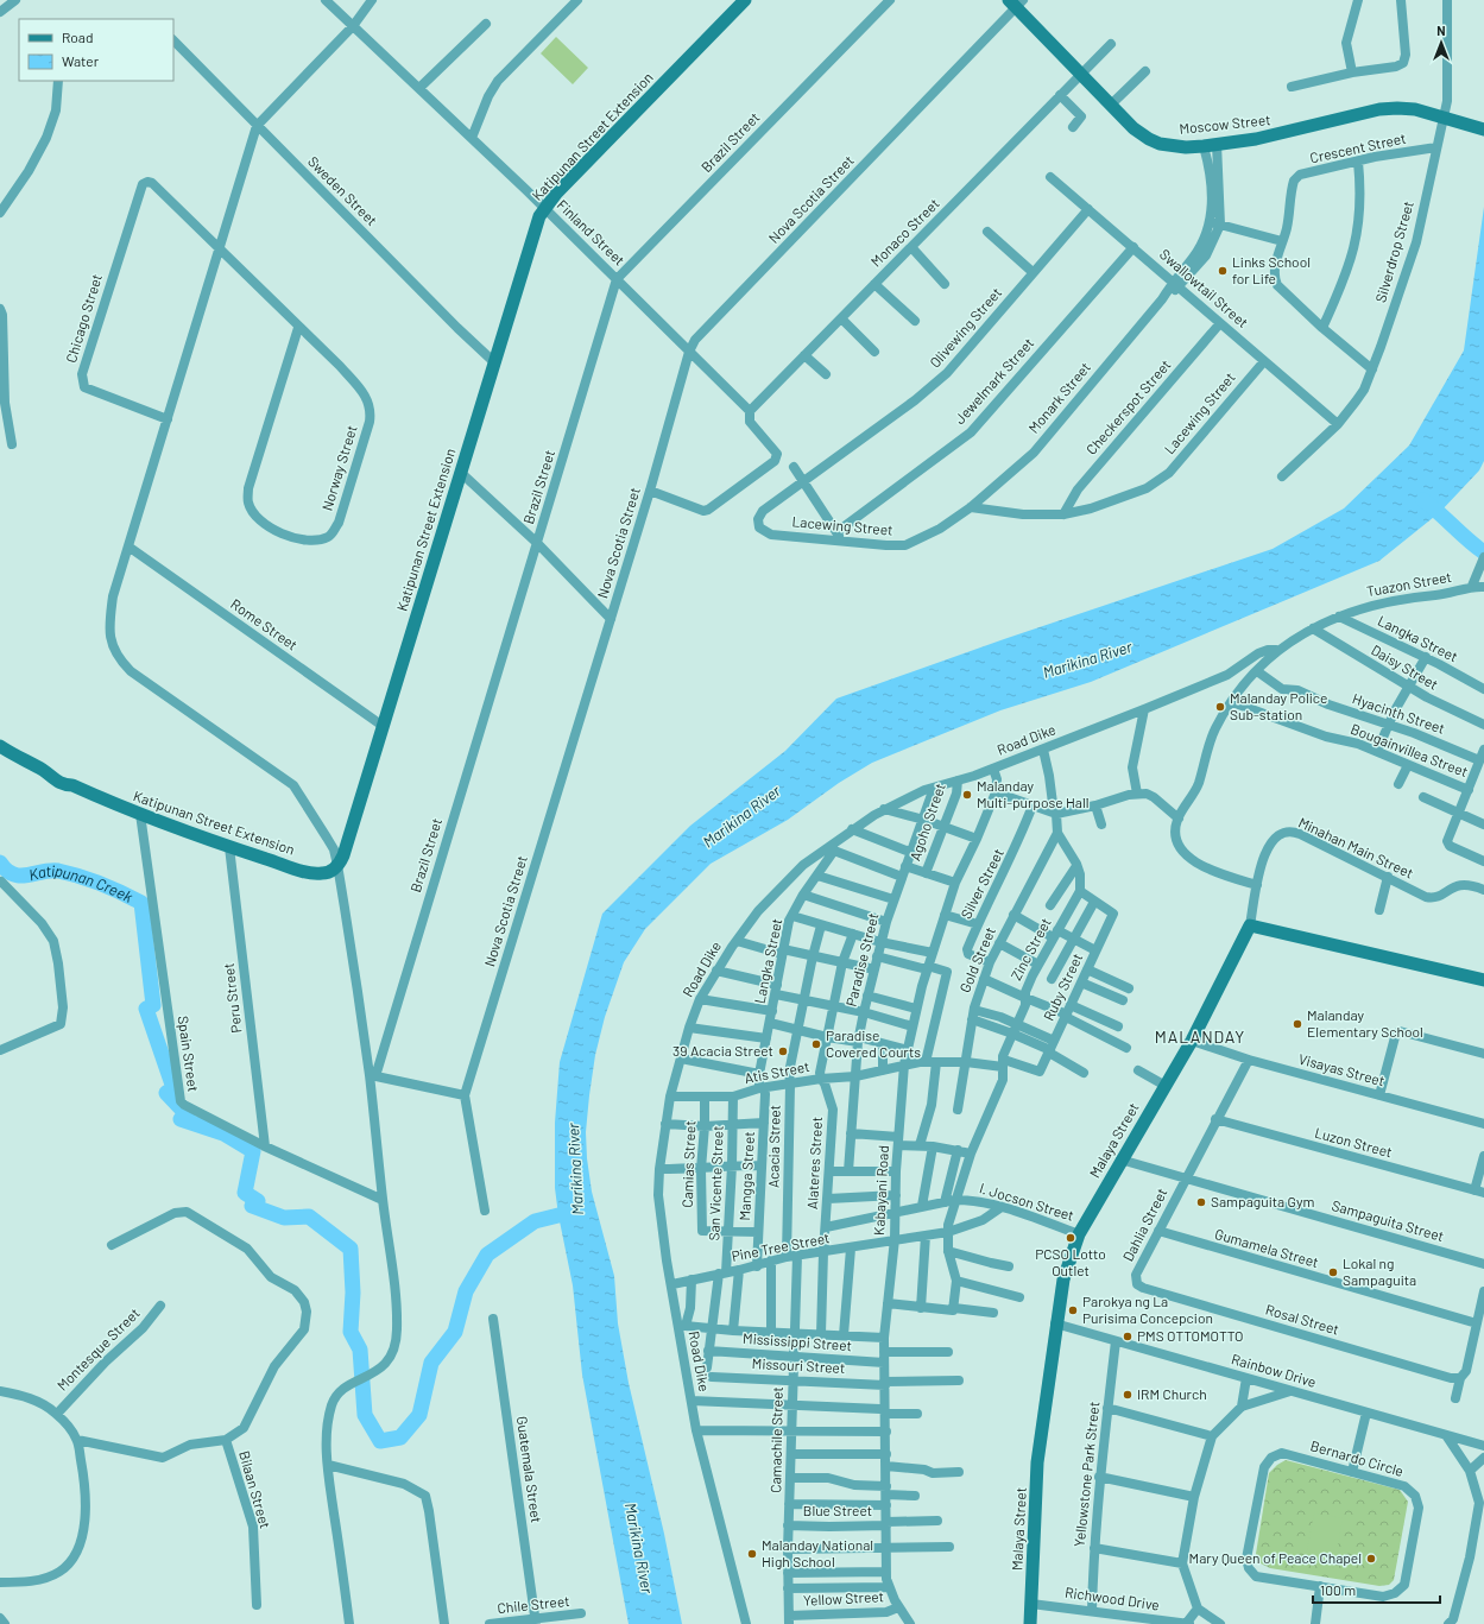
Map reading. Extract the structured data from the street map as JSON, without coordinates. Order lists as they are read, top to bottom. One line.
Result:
{"streets":{"street":["Moscow Street","Katipunan Street Extension","Brazil Street","Crescent Street","Sweden Street","Nova Scotia Street","Finland Street","Monaco Street","Silverdrop Street","Swallowtail Street","Chicago Street","Olivewing Street","Jewelmark Street","Monark Street","Checkerspot Street","Lacewing Street","Norway Street","Tuazon Street","Rome Street","Langka Street","Daisy Street","Hyacinth Street","Road Dike","Bougainvillea Street","Agoho Street","Minahan Main Street","Silver Street","Zinc Street","Paradise Street","Gold Street","Ruby Street","Peru Street","Spain Street","Visayas Street","Atis Street","Malaya Street","Luzon Street","Acacia Street","Alateres Street","Camias Street","Mangga Street","San Vicente Street","Kabayani Road","I. Jocson Street","Sampaguita Street","Dahlia Street","Pine Tree Street","Gumamela Street","Rosal Street","Mississippi Street","Montesque Street","Missouri Street","Rainbow Drive","Camachile Street","Bernardo Circle","Guatemala Street","Yellowstone Park Street","Bilaan Street","Blue Street","Yellow Street","Richwood Drive","Chile Street"]},"crossings":[["Moscow Street","Nova Scotia Street"],["Moscow Street","Monaco Street"],["Moscow Street","Monark Street"],["Katipunan Street Extension","Sweden Street"],["Katipunan Street Extension","Finland Street"],["Katipunan Street Extension","Rome Street"],["Katipunan Street Extension","Peru Street"],["Katipunan Street Extension","Spain Street"],["Brazil Street","Finland Street"],["Crescent Street","Silverdrop Street"],["Nova Scotia Street","Finland Street"],["Finland Street","Monaco Street"],["Silverdrop Street","Swallowtail Street"],["Swallowtail Street","Olivewing Street"],["Swallowtail Street","Jewelmark Street"],["Swallowtail Street","Monark Street"],["Swallowtail Street","Checkerspot Street"],["Swallowtail Street","Lacewing Street"],["Chicago Street","Norway Street"],["Olivewing Street","Lacewing Street"],["Jewelmark Street","Lacewing Street"],["Monark Street","Lacewing Street"],["Checkerspot Street","Lacewing Street"],["Tuazon Street","Langka Street"],["Tuazon Street","Daisy Street"],["Tuazon Street","Road Dike"],["Langka Street","Road Dike"],["Langka Street","Atis Street"],["Langka Street","Mangga Street"],["Road Dike","Agoho Street"],["Road Dike","Paradise Street"],["Road Dike","Atis Street"],["Road Dike","Kabayani Road"],["Road Dike","Pine Tree Street"],["Minahan Main Street","Malaya Street"],["Silver Street","Gold Street"],["Zinc Street","Atis Street"],["Zinc Street","I. Jocson Street"],["Zinc Street","Pine Tree Street"],["Paradise Street","Atis Street"],["Gold Street","Atis Street"],["Ruby Street","Atis Street"],["Peru Street","Spain Street"],["Visayas Street","Malaya Street"],["Atis Street","Acacia Street"],["Atis Street","Alateres Street"],["Atis Street","Camias Street"],["Atis Street","Mangga Street"],["Atis Street","San Vicente Street"],["Atis Street","Kabayani Road"],["Malaya Street","I. Jocson Street"],["Malaya Street","Sampaguita Street"],["Malaya Street","Rainbow Drive"],["Malaya Street","Richwood Drive"],["Acacia Street","Pine Tree Street"],["Alateres Street","I. Jocson Street"],["Alateres Street","Pine Tree Street"],["Camias Street","San Vicente Street"],["Mangga Street","Pine Tree Street"],["San Vicente Street","Pine Tree Street"],["San Vicente Street","Mississippi Street"],["San Vicente Street","Missouri Street"],["Kabayani Road","I. Jocson Street"],["Kabayani Road","Pine Tree Street"],["Kabayani Road","Mississippi Street"],["Kabayani Road","Missouri Street"],["Kabayani Road","Blue Street"],["Kabayani Road","Yellow Street"],["I. Jocson Street","Pine Tree Street"],["Sampaguita Street","Dahlia Street"],["Dahlia Street","Gumamela Street"],["Dahlia Street","Rosal Street"],["Pine Tree Street","Camachile Street"],["Mississippi Street","Camachile Street"],["Missouri Street","Camachile Street"],["Rainbow Drive","Yellowstone Park Street"],["Camachile Street","Blue Street"],["Camachile Street","Yellow Street"],["Guatemala Street","Chile Street"],["Yellowstone Park Street","Richwood Drive"]],"districts":["MALANDAY"],"water":["Marikina River","Katipunan Creek"],"places":["Links School for Life","Malanday Police Sub-station","Malanday Multi-purpose Hall","Malanday Elementary School","Paradise Covered Courts","39 Acacia Street","Sampaguita Gym","PCSO Lotto Outlet","Lokal ng Sampaguita","Parokya ng La Purisima Concepcion","PMS OTTOMOTTO","IRM Church","Malanday National High School","Mary Queen of Peace Chapel"],"legend":["Road","Water"],"scale_bar":"100 m","north":"top"}
